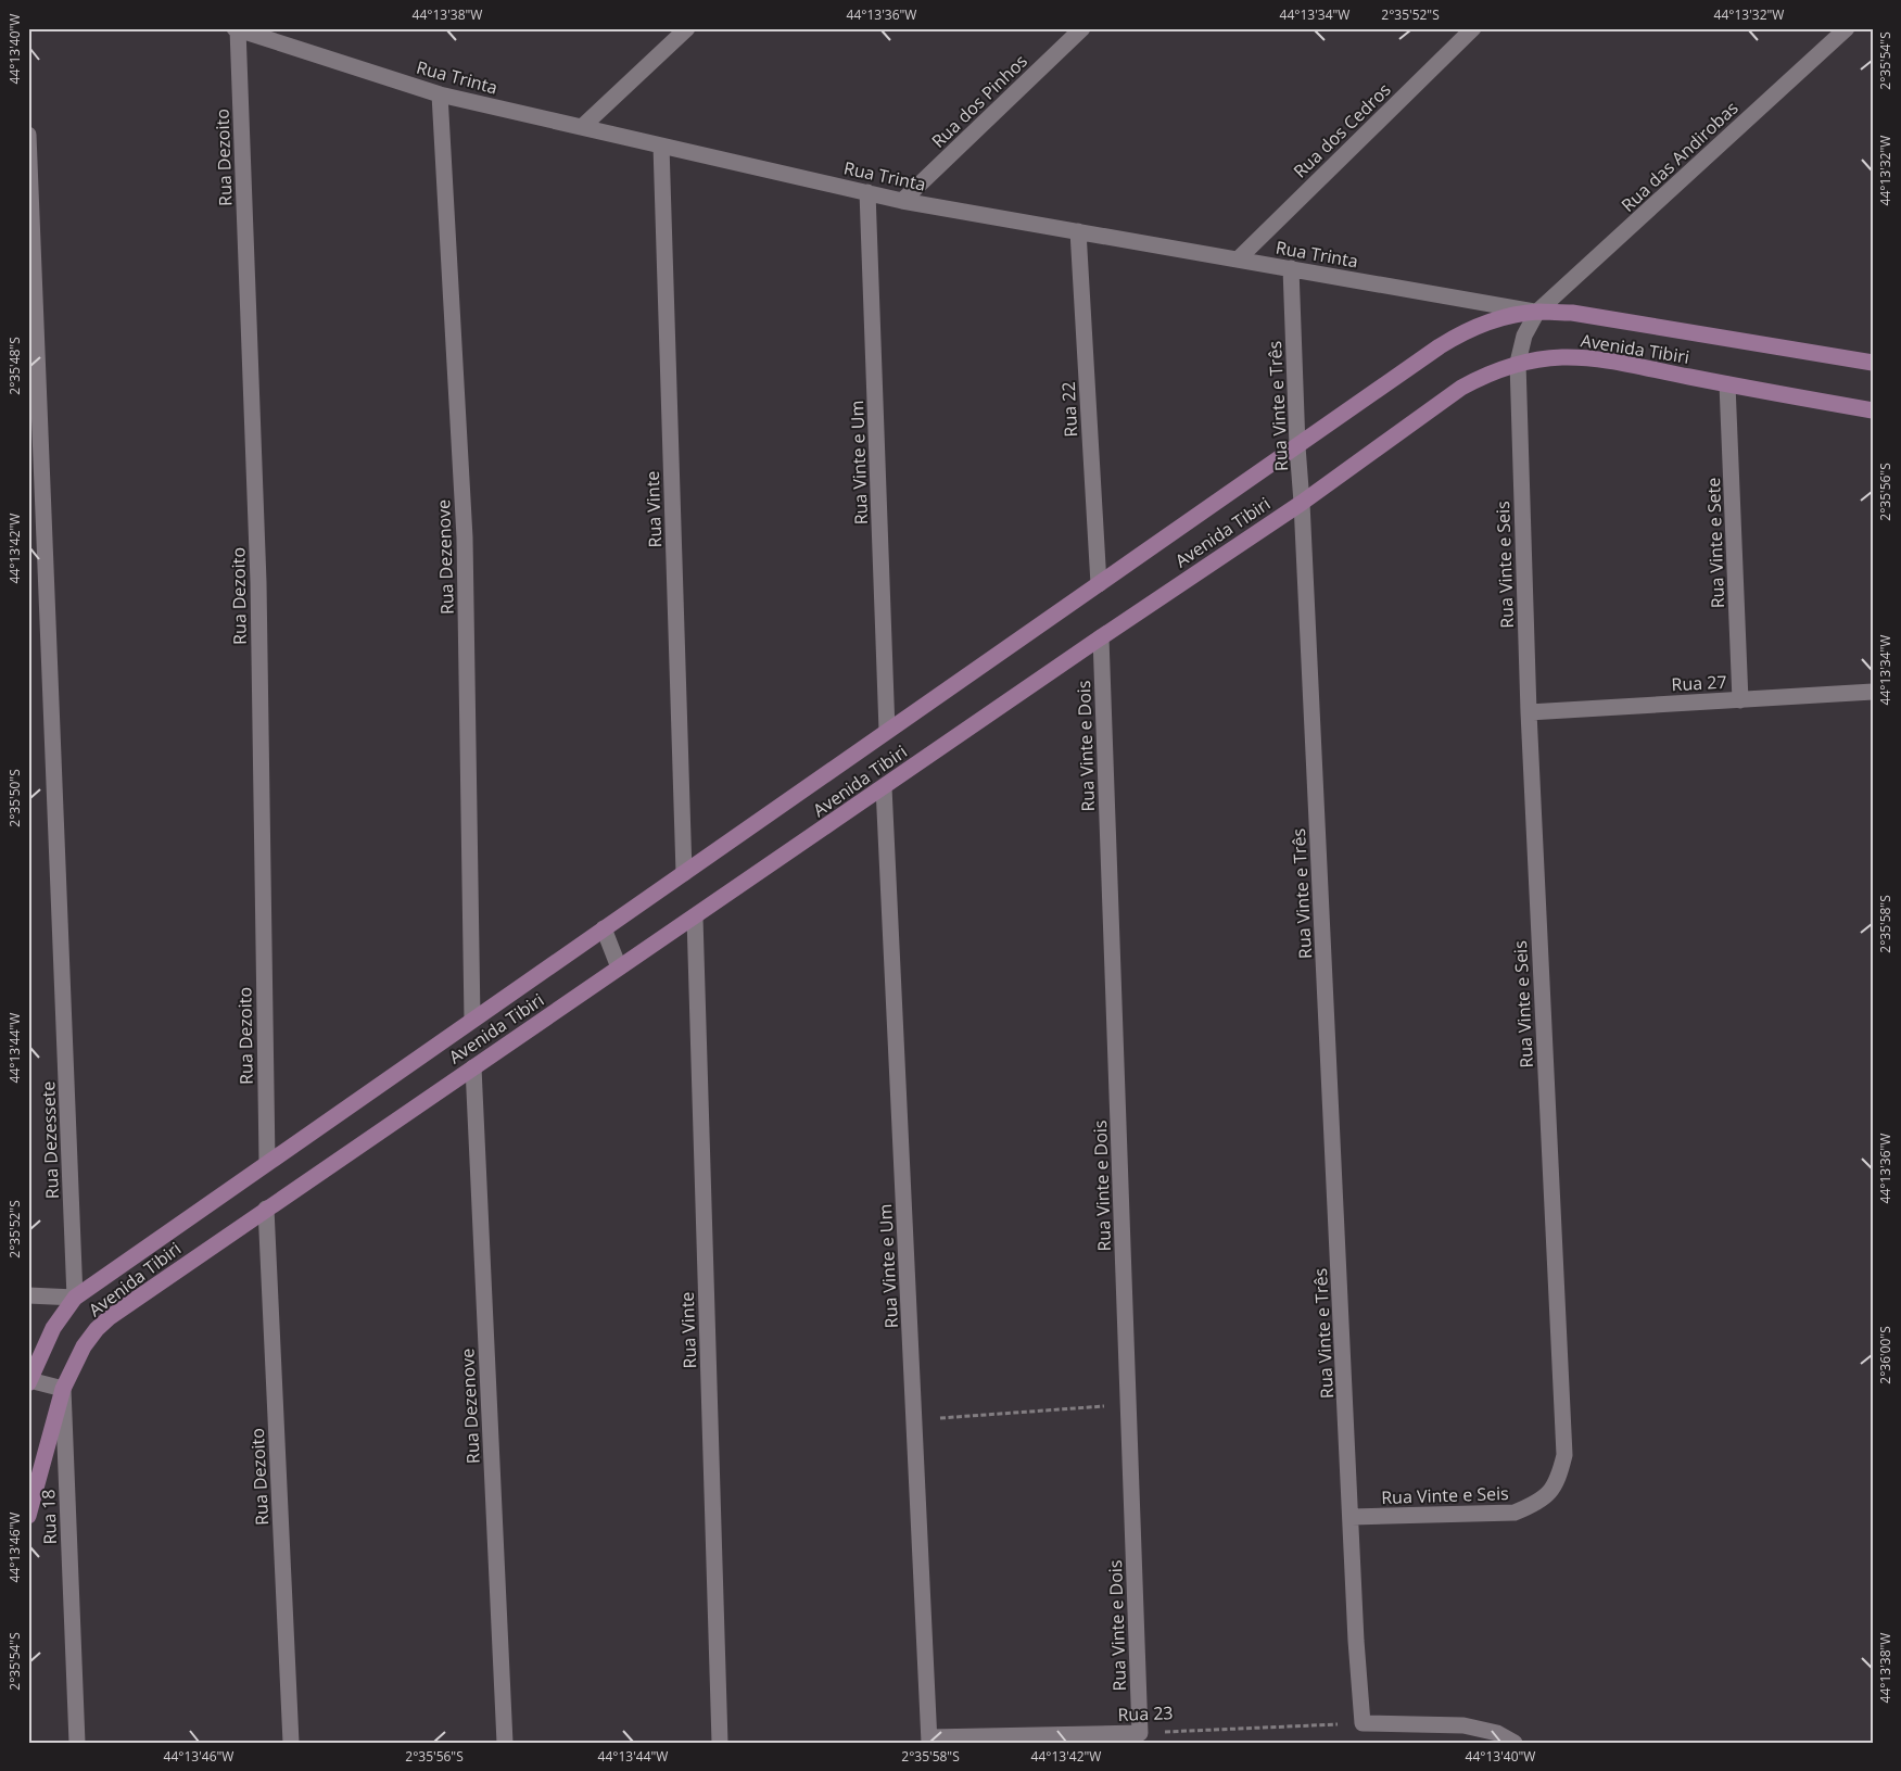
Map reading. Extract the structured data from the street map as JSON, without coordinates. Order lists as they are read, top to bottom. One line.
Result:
{"streets":{"main road":["Avenida Tibiri"],"street":["Rua Trinta","Rua dos Pinhos","Rua dos Cedros","Rua das Andirobas","Rua Dezoito","Rua Vinte e Três","Rua 22","Rua Vinte e Um","Rua Vinte","Rua Vinte e Sete","Rua Dezenove","Rua Vinte e Seis","Rua 27","Rua Vinte e Dois","Rua Dezessete","Rua 18","Rua 23"]},"crossings":[["Rua Trinta","Rua dos Pinhos"],["Rua Trinta","Rua dos Cedros"],["Rua Trinta","Rua das Andirobas"],["Rua Trinta","Rua Dezoito"],["Rua Trinta","Avenida Tibiri"],["Rua Trinta","Rua Vinte e Três"],["Rua Trinta","Rua 22"],["Rua Trinta","Rua Vinte e Um"],["Rua Trinta","Rua Vinte"],["Rua Trinta","Rua Dezenove"],["Rua Trinta","Rua Vinte e Seis"],["Rua das Andirobas","Avenida Tibiri"],["Rua das Andirobas","Rua Vinte e Seis"],["Rua Dezoito","Avenida Tibiri"],["Avenida Tibiri","Rua Vinte e Três"],["Avenida Tibiri","Rua 22"],["Avenida Tibiri","Rua Vinte e Um"],["Avenida Tibiri","Rua Vinte"],["Avenida Tibiri","Rua Vinte e Sete"],["Avenida Tibiri","Rua Dezenove"],["Avenida Tibiri","Rua Vinte e Seis"],["Avenida Tibiri","Rua Vinte e Dois"],["Avenida Tibiri","Rua Dezessete"],["Avenida Tibiri","Rua 18"],["Rua Vinte e Três","Rua Vinte e Seis"],["Rua Vinte e Um","Rua 23"],["Rua Vinte e Sete","Rua 27"],["Rua Vinte e Seis","Rua 27"],["Rua Vinte e Dois","Rua 23"]],"coordinates":["44°13'38\"W","44°13'36\"W","44°13'34\"W","2°35'52\"S","44°13'32\"W","44°13'40\"W","2°35'54\"S","2°35'48\"S","2°35'56\"S","44°13'42\"W","2°35'50\"S","2°35'58\"S","44°13'44\"W","2°36'00\"S","44°13'46\"W"]}
